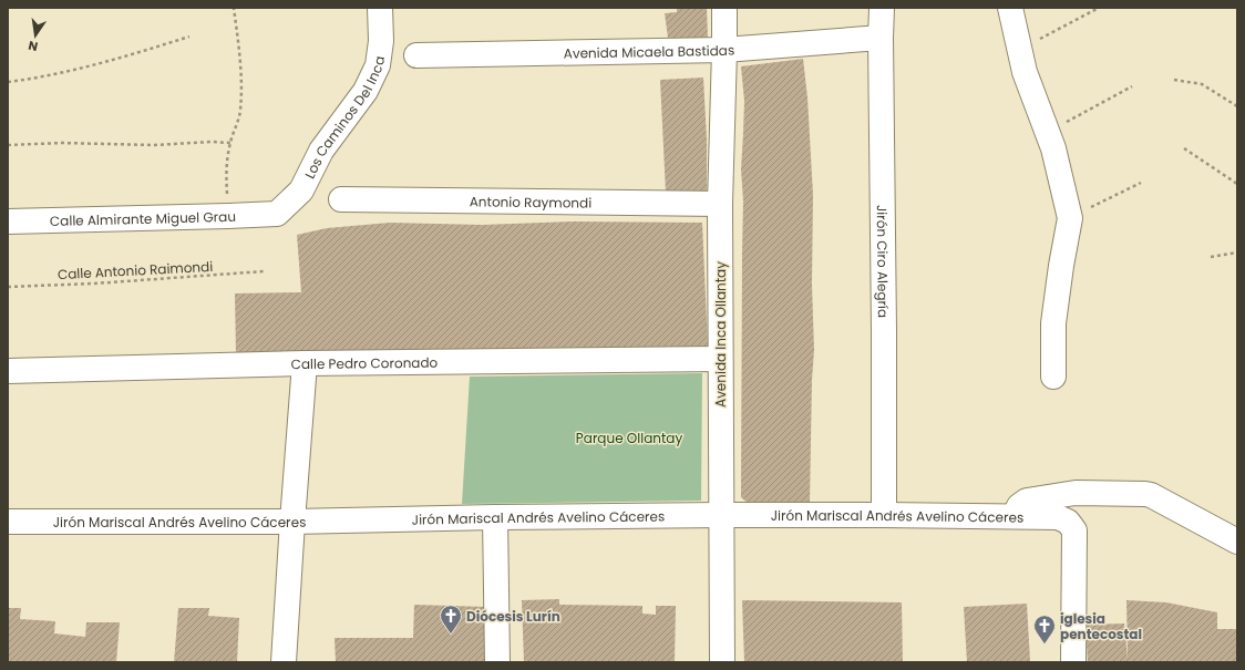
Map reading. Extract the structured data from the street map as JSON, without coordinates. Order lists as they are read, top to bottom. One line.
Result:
{"streets":{"street":["Avenida Micaela Bastidas","Los Caminos Del Inca","Antonio Raymondi","Calle Almirante Miguel Grau","Jirón Ciro Alegría","Avenida Inca Ollantay","Calle Pedro Coronado","Jirón Mariscal Andrés Avelino Cáceres"],"path":["Calle Antonio Raimondi"]},"crossings":[["Avenida Micaela Bastidas","Jirón Ciro Alegría"],["Avenida Micaela Bastidas","Avenida Inca Ollantay"],["Los Caminos Del Inca","Calle Almirante Miguel Grau"],["Antonio Raymondi","Avenida Inca Ollantay"],["Jirón Ciro Alegría","Jirón Mariscal Andrés Avelino Cáceres"],["Avenida Inca Ollantay","Calle Pedro Coronado"],["Avenida Inca Ollantay","Jirón Mariscal Andrés Avelino Cáceres"]],"parks":["Parque Ollantay"],"places":{"church":["Diócesis Lurín","iglesia pentecostal"]},"north":"bottom"}
